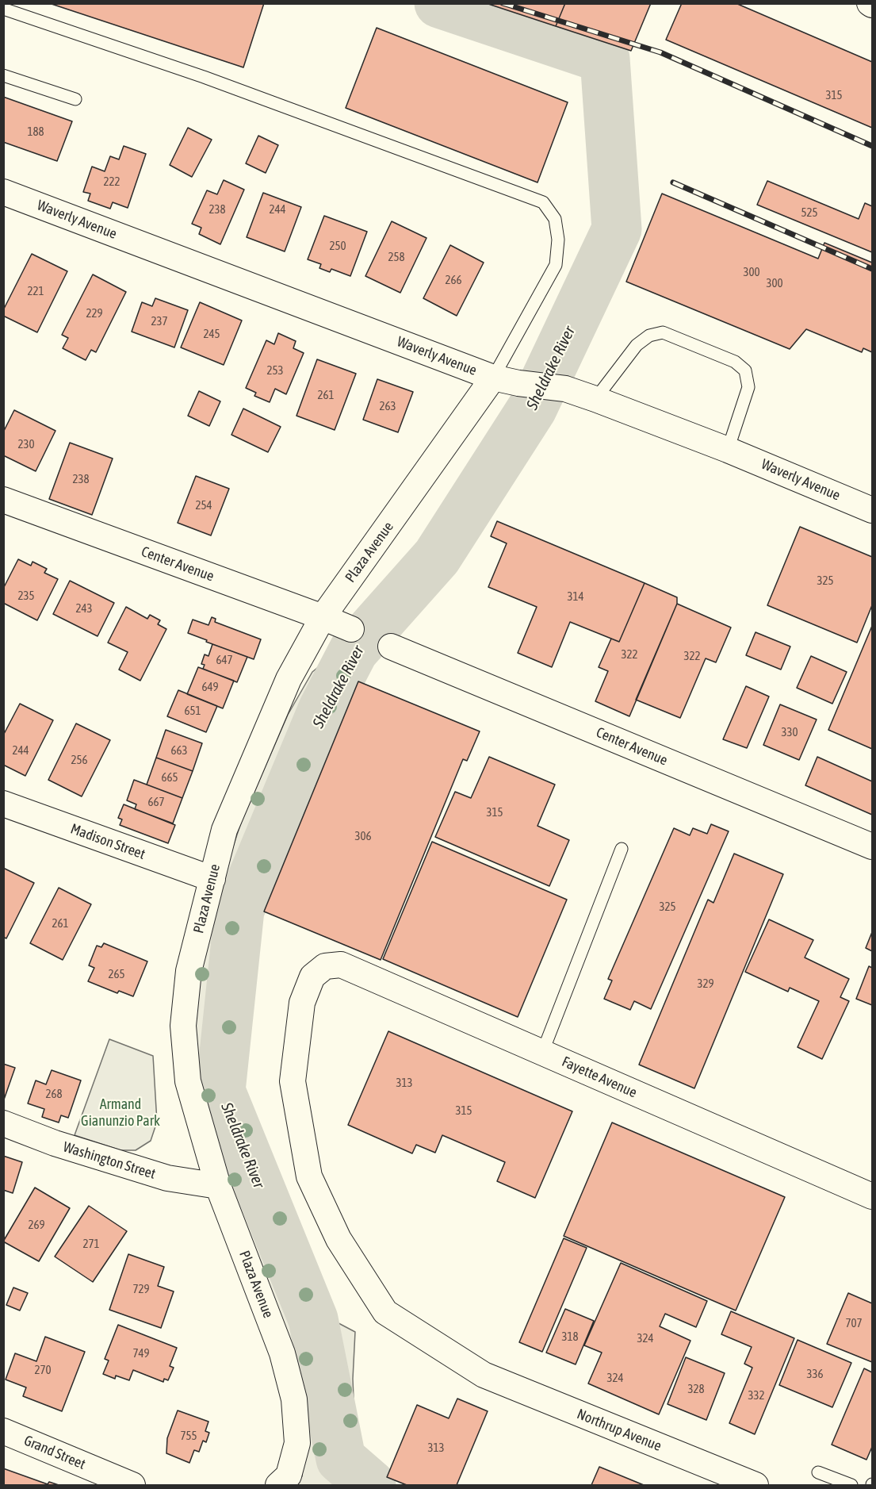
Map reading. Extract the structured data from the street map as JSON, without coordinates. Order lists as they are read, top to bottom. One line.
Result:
{"streets":{"street":["Waverly Avenue","Plaza Avenue","Center Avenue","Madison Street","Fayette Avenue","Washington Street","Northrup Avenue","Grand Street"]},"crossings":[["Waverly Avenue","Plaza Avenue"],["Plaza Avenue","Center Avenue"],["Plaza Avenue","Madison Street"],["Plaza Avenue","Washington Street"],["Fayette Avenue","Northrup Avenue"]],"water":["Sheldrake River"],"parks":["Armand Gianunzio Park"],"house_numbers":["315","188","222","238","244","525","250","258","300","266","300","221","229","237","245","253","261","263","230","238","254","325","235","314","243","322","322","647","649","651","330","244","663","256","665","667","315","306","325","261","265","329","313","268","315","269","271","729","707","318","324","749","270","336","324","328","332","755","313"]}
